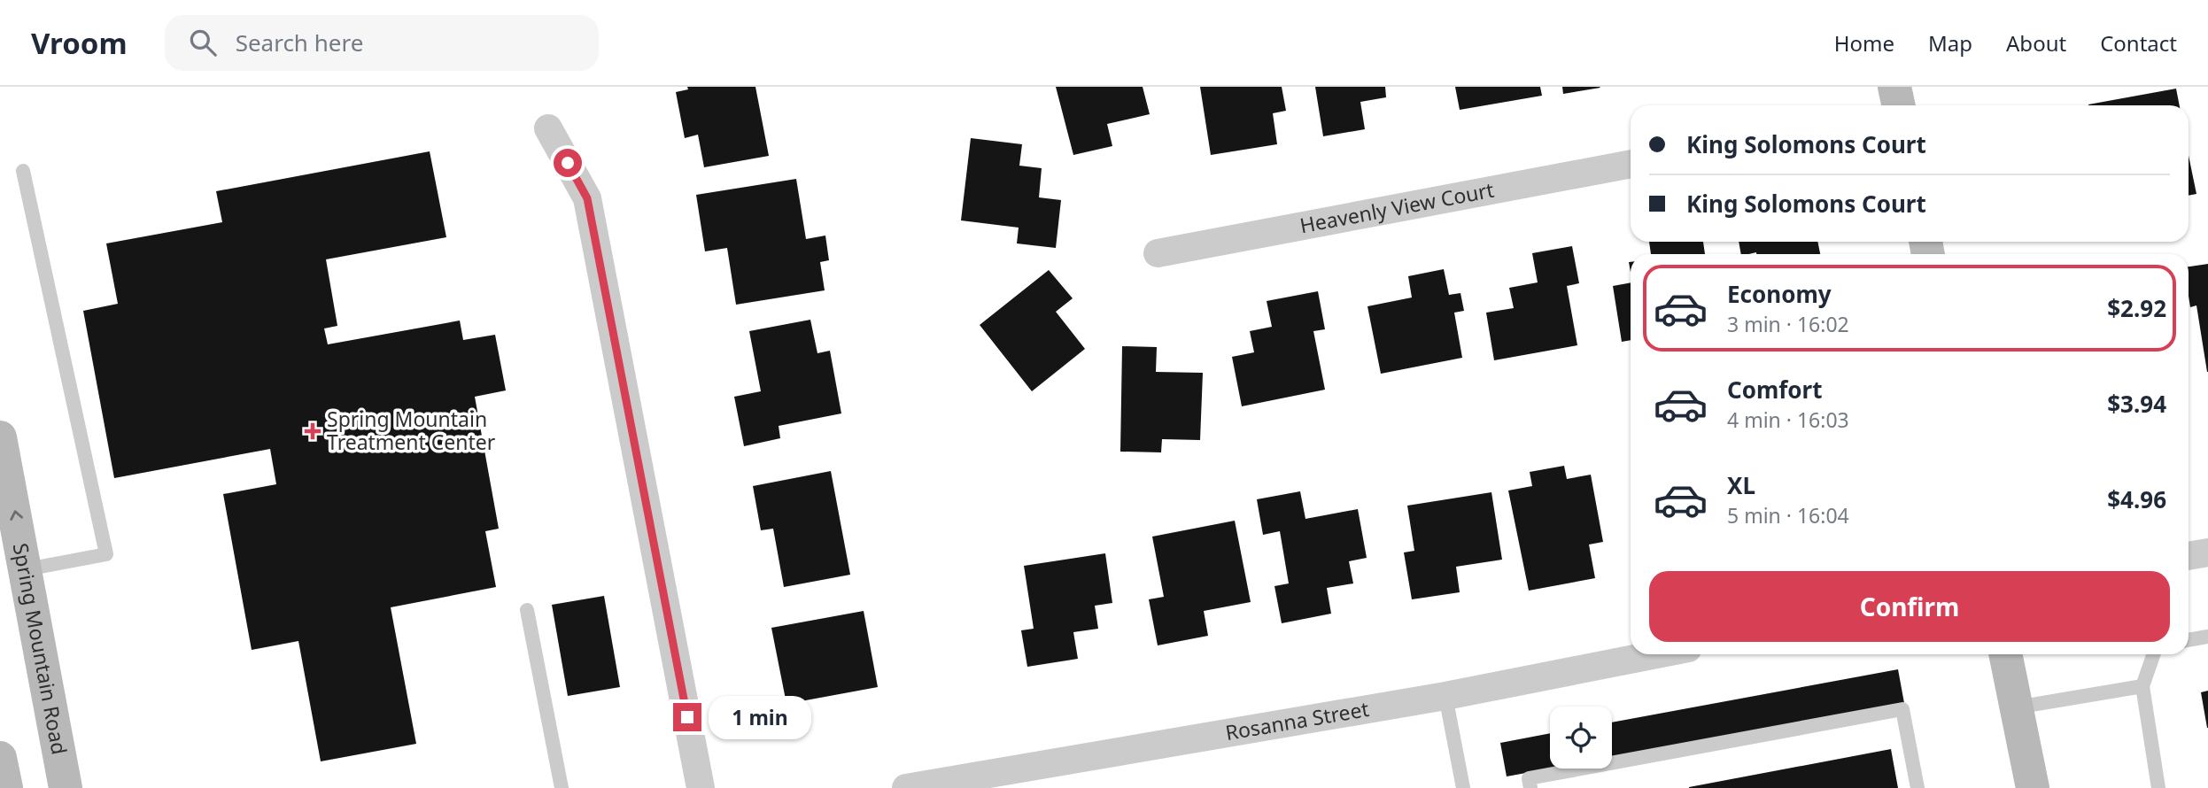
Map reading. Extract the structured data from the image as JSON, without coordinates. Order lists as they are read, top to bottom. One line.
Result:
{"streets":{"main road":["Spring Mountain Road"],"street":["Heavenly View Court","Rosanna Street"]},"one_way":["Spring Mountain Road"],"places":{"health":["Spring Mountain Treatment Center"]},"page":{"header":"Vroom","search":"Search here","nav":["Home","Map","About","Contact"],"banner":["King Solomons Court","King Solomons Court"],"list":[{"name":"Economy","note":"3 min · 16:02","value":"$2.92"},{"name":"Comfort","note":"4 min · 16:03","value":"$3.94"},{"name":"XL","note":"5 min · 16:04","value":"$4.96"}],"buttons":"Confirm","bubble":"1 min"}}
